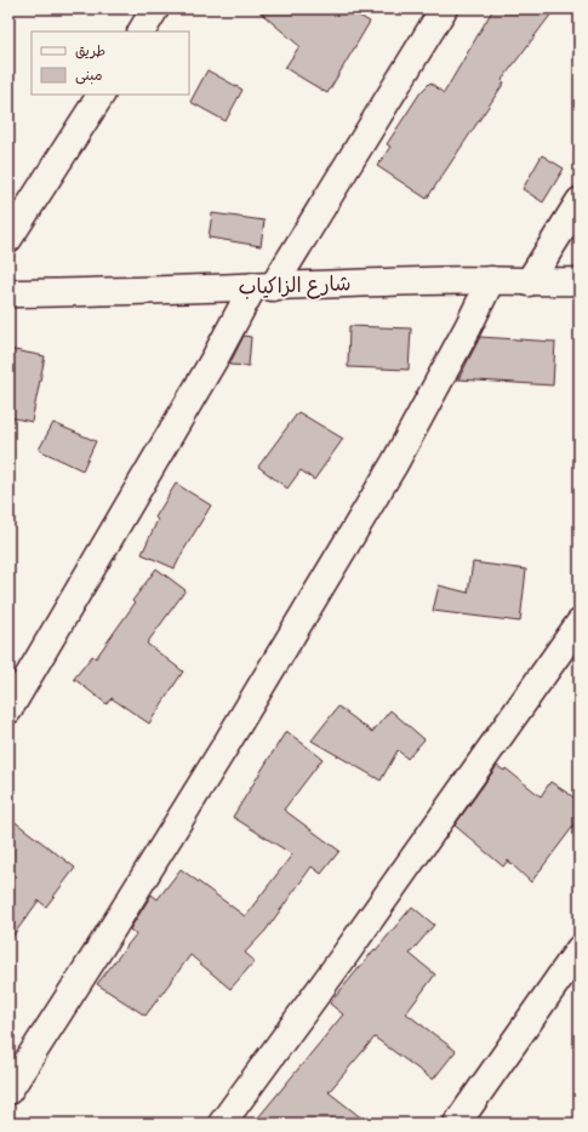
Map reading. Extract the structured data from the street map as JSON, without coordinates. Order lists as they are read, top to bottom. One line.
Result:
{"streets":{"street":["شارع الزاكياب"]},"legend":["طريق","مبنى"]}
